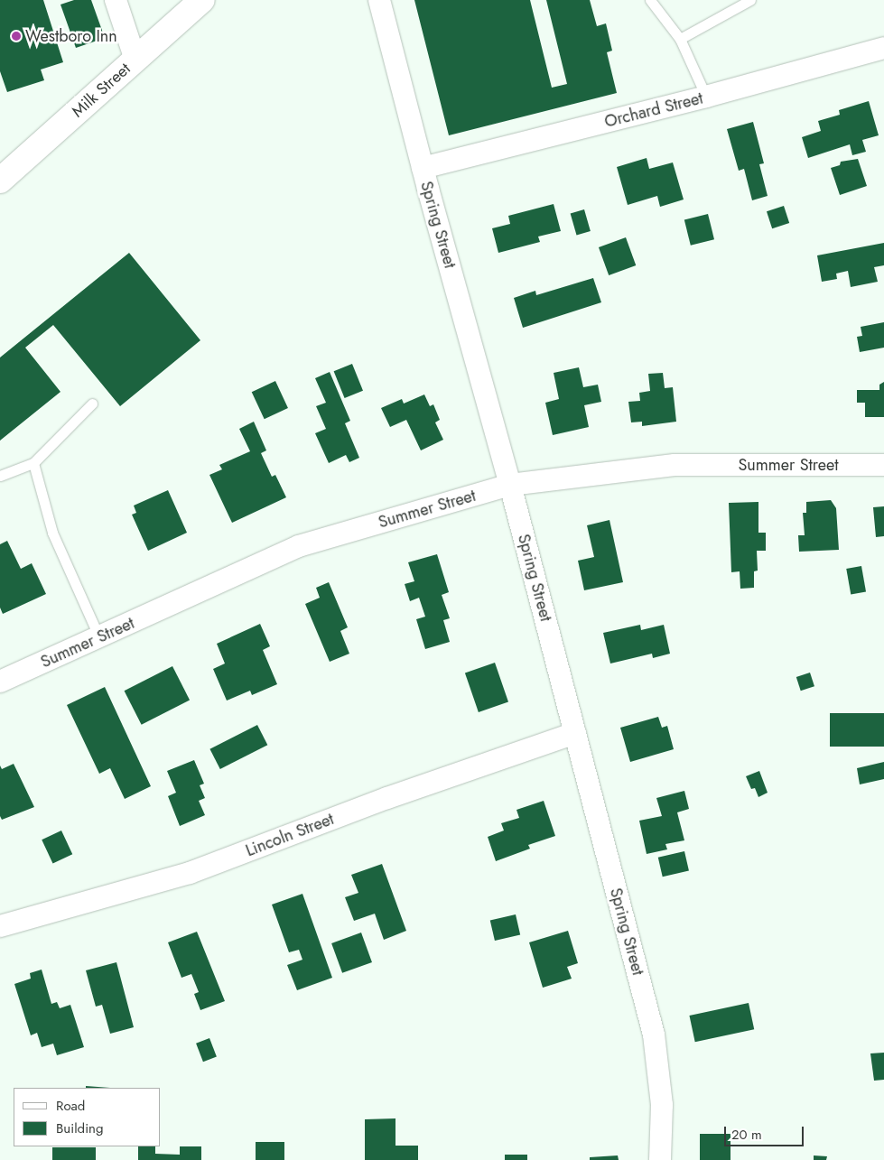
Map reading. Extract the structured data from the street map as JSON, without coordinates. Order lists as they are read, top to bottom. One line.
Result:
{"streets":{"main road":["Milk Street"],"street":["Orchard Street","Spring Street","Summer Street","Lincoln Street"]},"crossings":[["Orchard Street","Spring Street"],["Spring Street","Summer Street"],["Spring Street","Lincoln Street"]],"places":["Westboro Inn"],"legend":["Road","Building"],"scale_bar":"20 m"}
